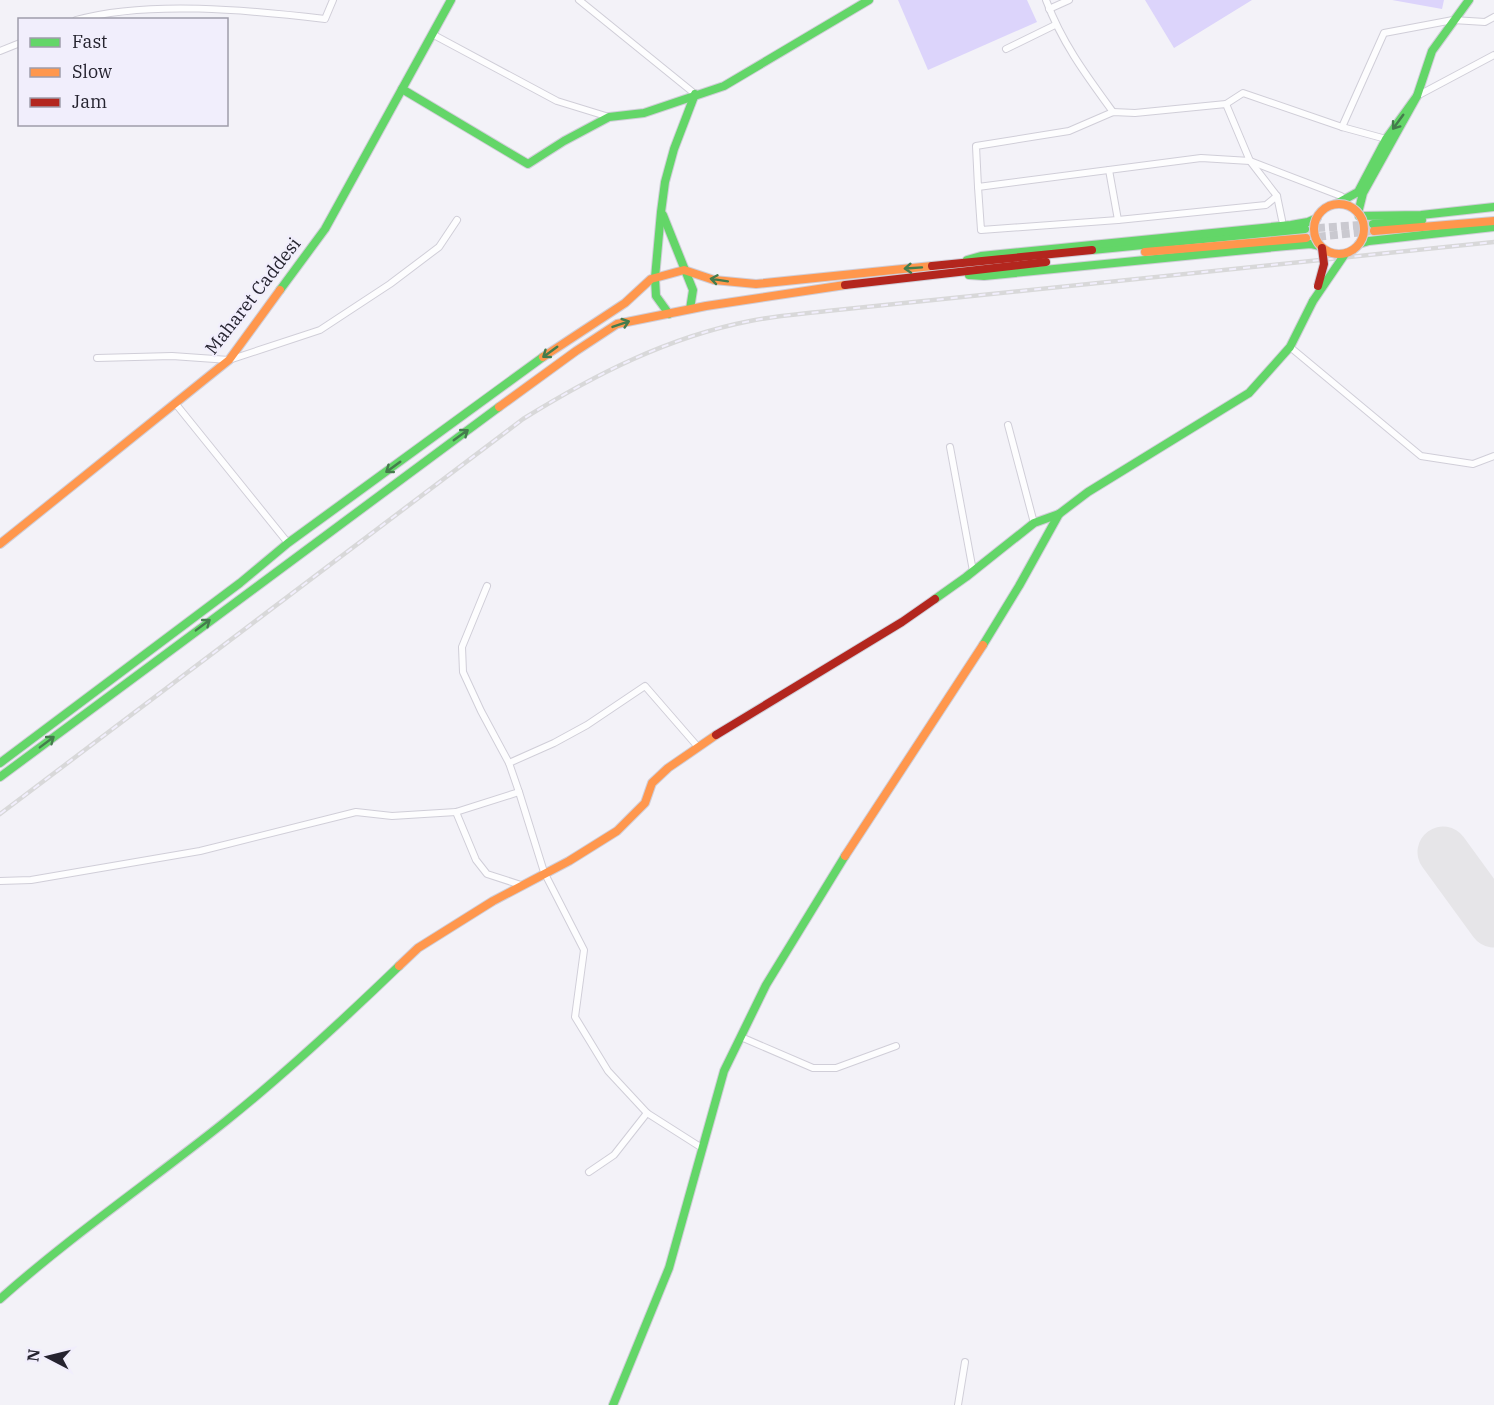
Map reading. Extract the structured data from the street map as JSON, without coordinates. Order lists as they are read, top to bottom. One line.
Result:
{"streets":{"street":["Maharet Caddesi"]},"legend":["Fast","Slow","Jam"],"north":"left"}
